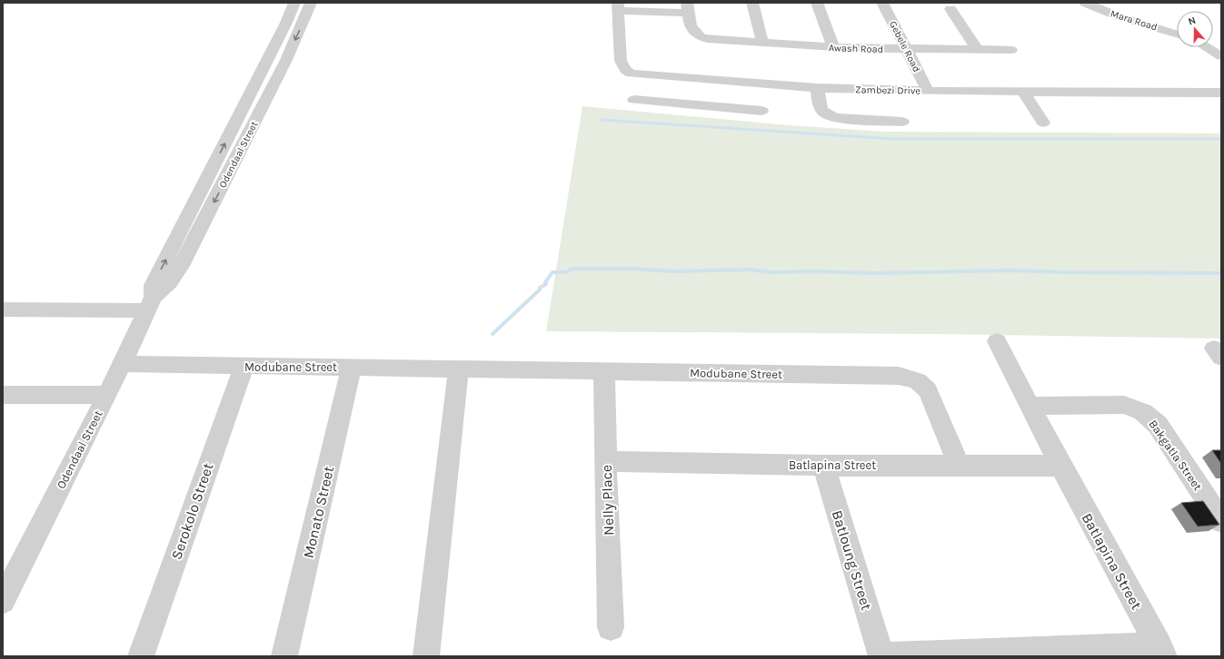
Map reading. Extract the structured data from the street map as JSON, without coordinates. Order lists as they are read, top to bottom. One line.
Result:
{"streets":{"street":["Mara Road","Gebele Road","Awash Road","Zambezi Drive","Odendaal Street","Modubane Street","Bakgatla Street","Batlapina Street","Nelly Place","Serokolo Street","Monato Street","Batloung Street"]},"crossings":[["Gebele Road","Awash Road"],["Gebele Road","Zambezi Drive"],["Odendaal Street","Modubane Street"],["Modubane Street","Batlapina Street"],["Modubane Street","Nelly Place"],["Modubane Street","Serokolo Street"],["Modubane Street","Monato Street"],["Bakgatla Street","Batlapina Street"],["Batlapina Street","Nelly Place"],["Batlapina Street","Batloung Street"]],"north":"top"}
